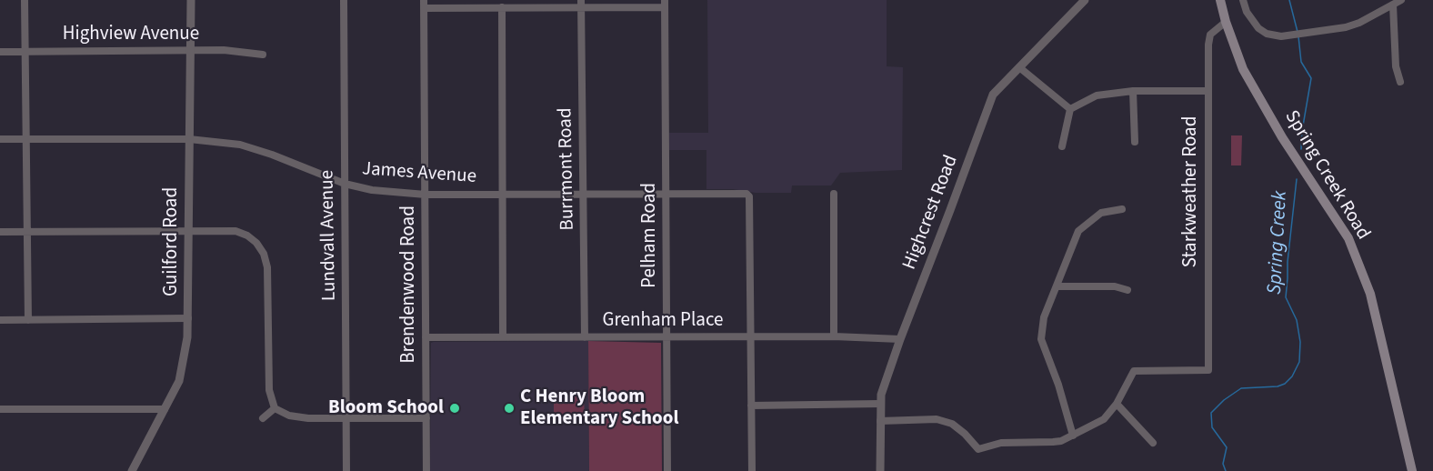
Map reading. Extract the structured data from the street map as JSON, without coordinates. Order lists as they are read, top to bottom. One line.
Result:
{"streets":{"main road":["Spring Creek Road"],"street":["Highview Avenue","Burrmont Road","James Avenue","Starkweather Road","Highcrest Road","Lundvall Avenue","Pelham Road","Guilford Road","Brendenwood Road","Grenham Place"]},"crossings":[["Highview Avenue","Guilford Road"],["Burrmont Road","James Avenue"],["Burrmont Road","Grenham Place"],["James Avenue","Lundvall Avenue"],["James Avenue","Pelham Road"],["James Avenue","Guilford Road"],["James Avenue","Brendenwood Road"],["James Avenue","Grenham Place"],["Spring Creek Road","Starkweather Road"],["Highcrest Road","Grenham Place"],["Pelham Road","Grenham Place"],["Brendenwood Road","Grenham Place"]],"water":["Spring Creek"],"places":["Bloom School","C Henry Bloom Elementary School"]}
